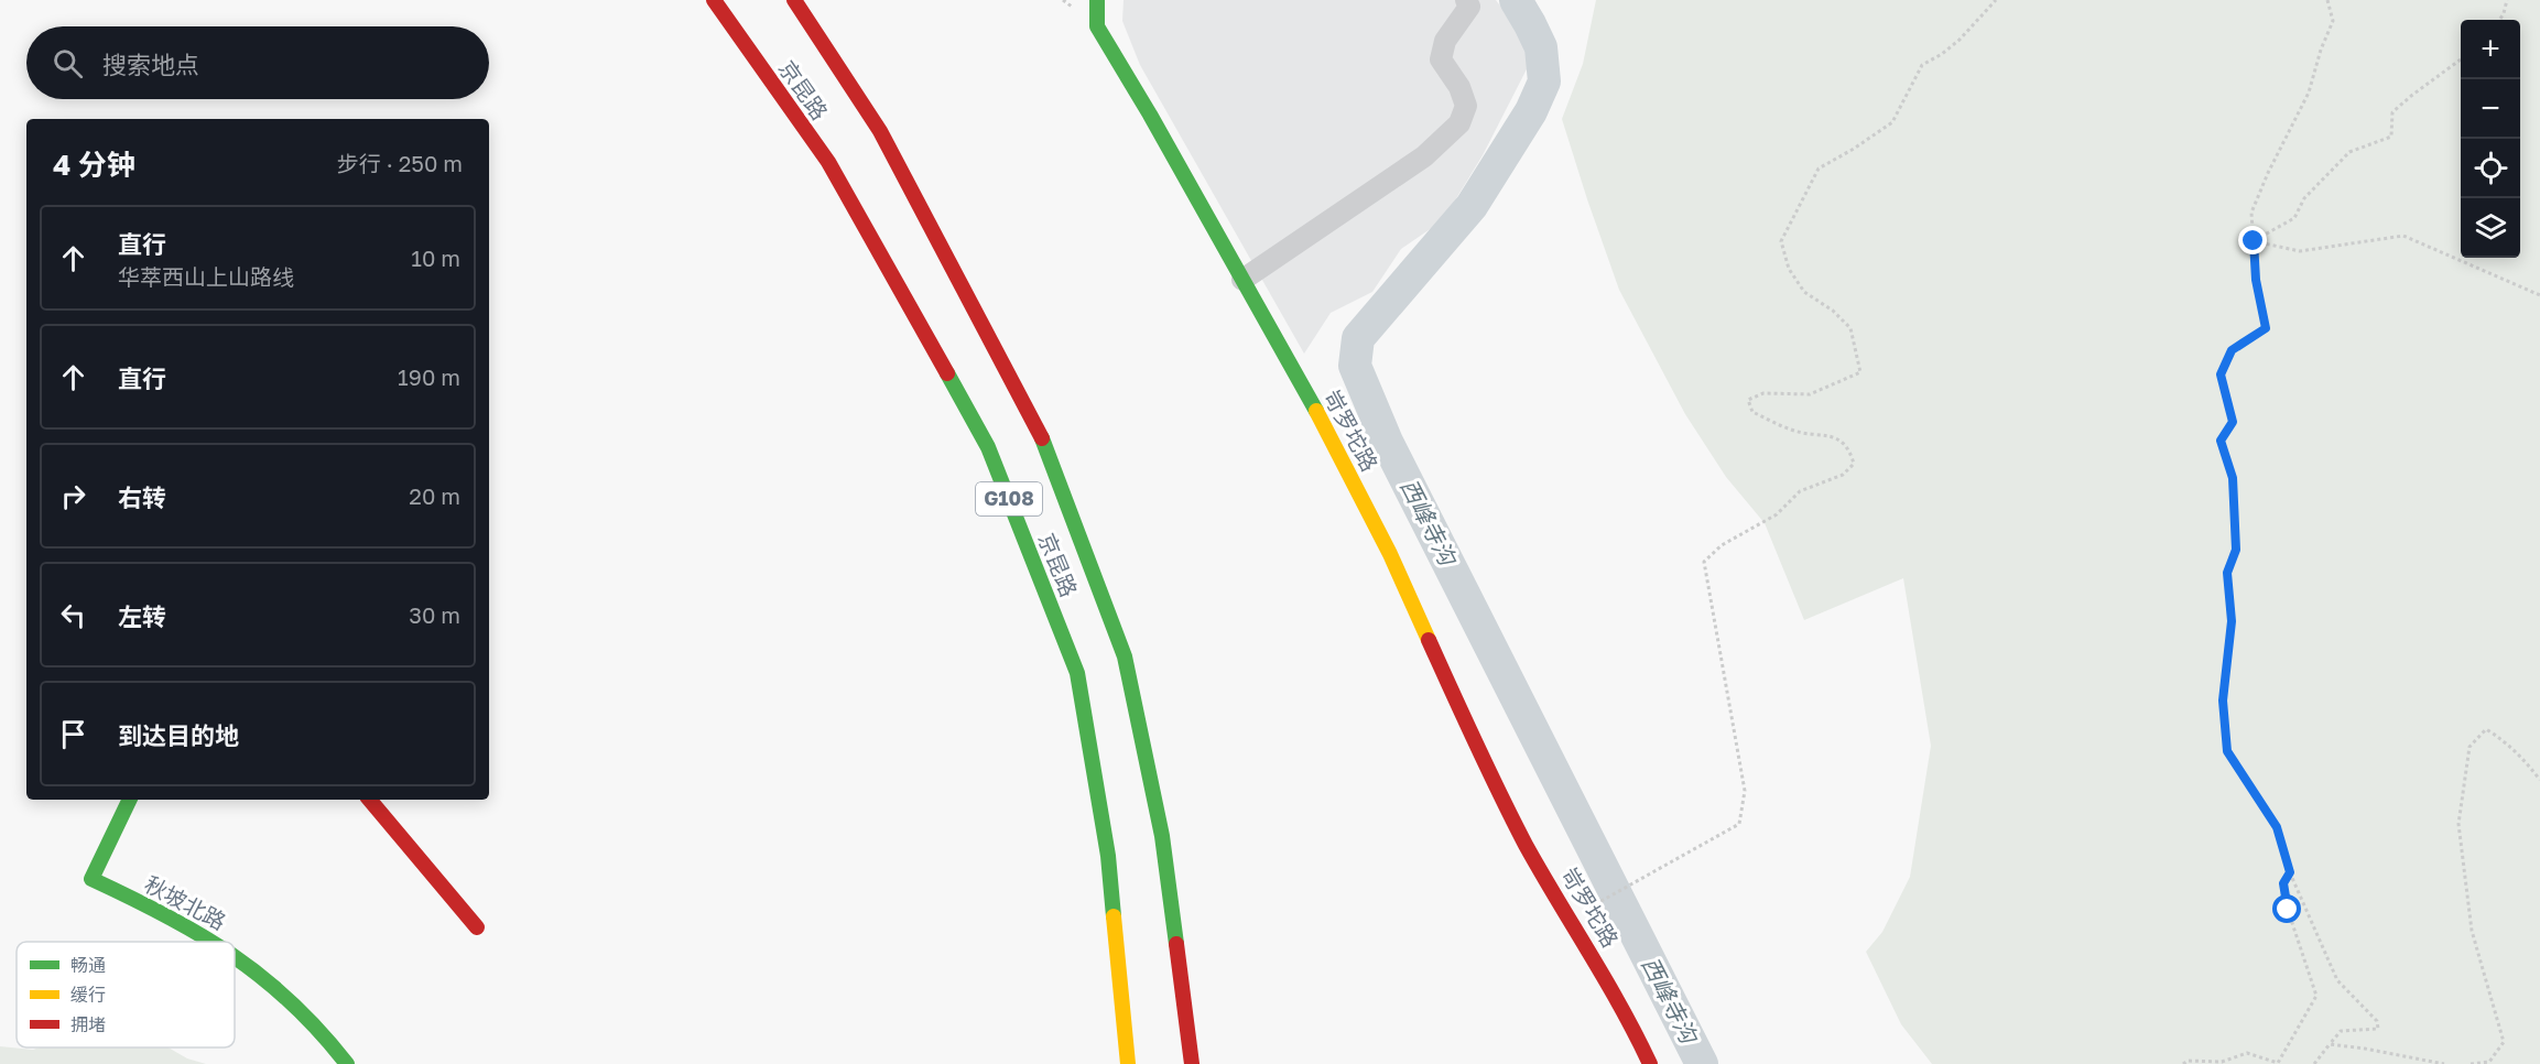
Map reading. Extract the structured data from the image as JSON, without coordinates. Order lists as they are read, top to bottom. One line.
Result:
{"streets":{"main road":["京昆路","岢罗坨路","G108","秋坡北路"]},"water":["西峰寺沟"],"legend":["畅通","缓行","拥堵"],"page":{"map_buttons":["+","−"],"search":"搜索地点","heading":["4 分钟","步行 · 250 m"],"list":[["直行","华萃西山上山路线","10 m"],["直行","190 m"],["右转","20 m"],["左转","30 m"],"到达目的地"]}}
